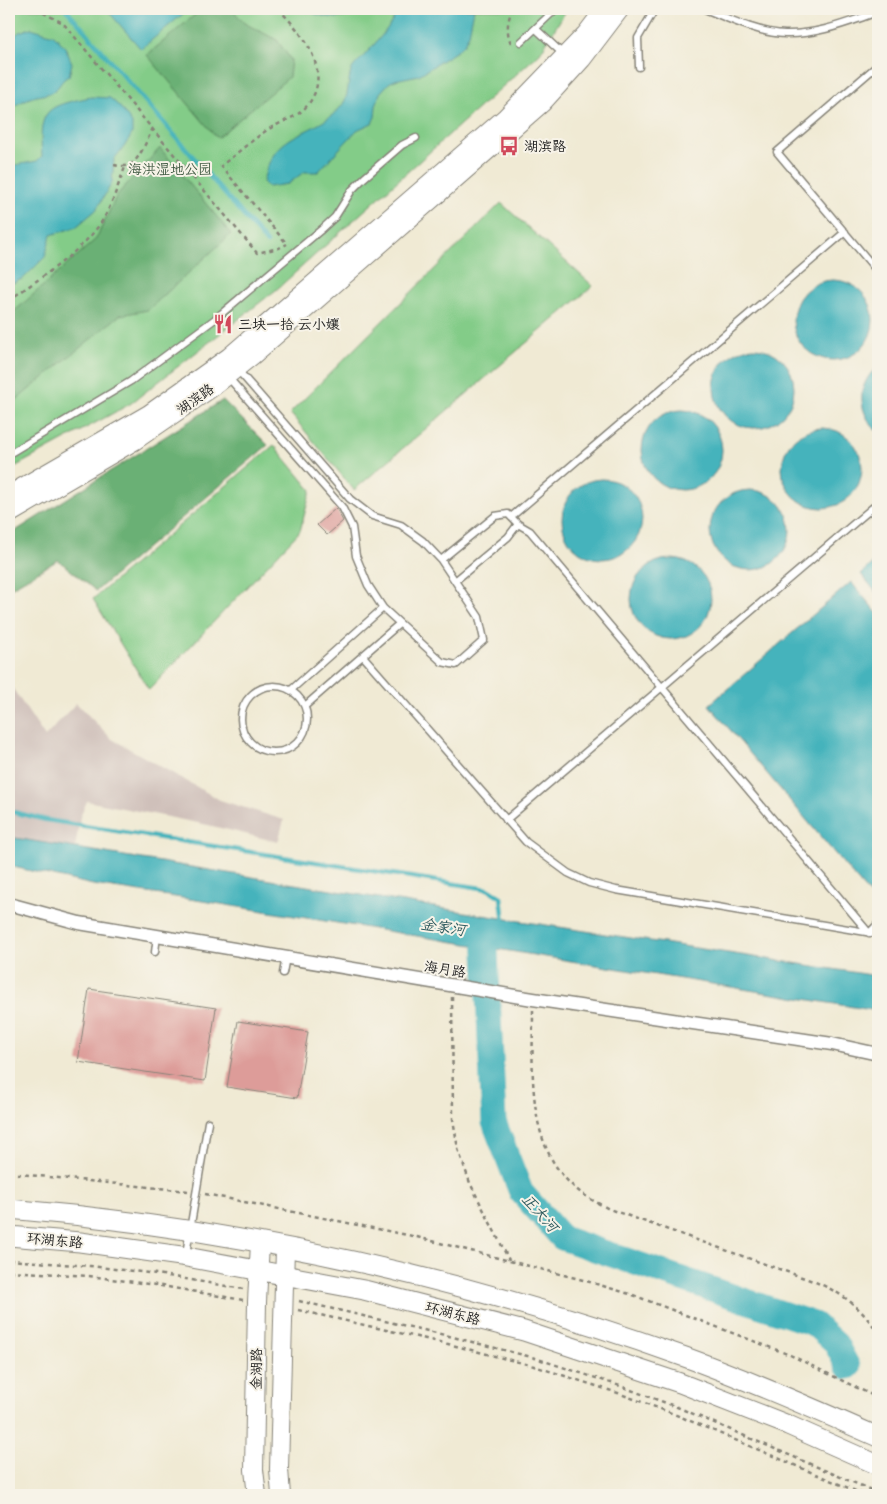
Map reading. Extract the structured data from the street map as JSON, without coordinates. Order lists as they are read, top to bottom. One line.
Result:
{"streets":{"main road":["湖滨路","环湖东路","金湖路"],"street":["海月路"]},"crossings":[["环湖东路","金湖路"]],"water":["金家河","正大河"],"parks":["海洪湿地公园"],"places":{"bus stop":["湖滨路"],"restaurant":["三块一拾 云小孃"]}}
